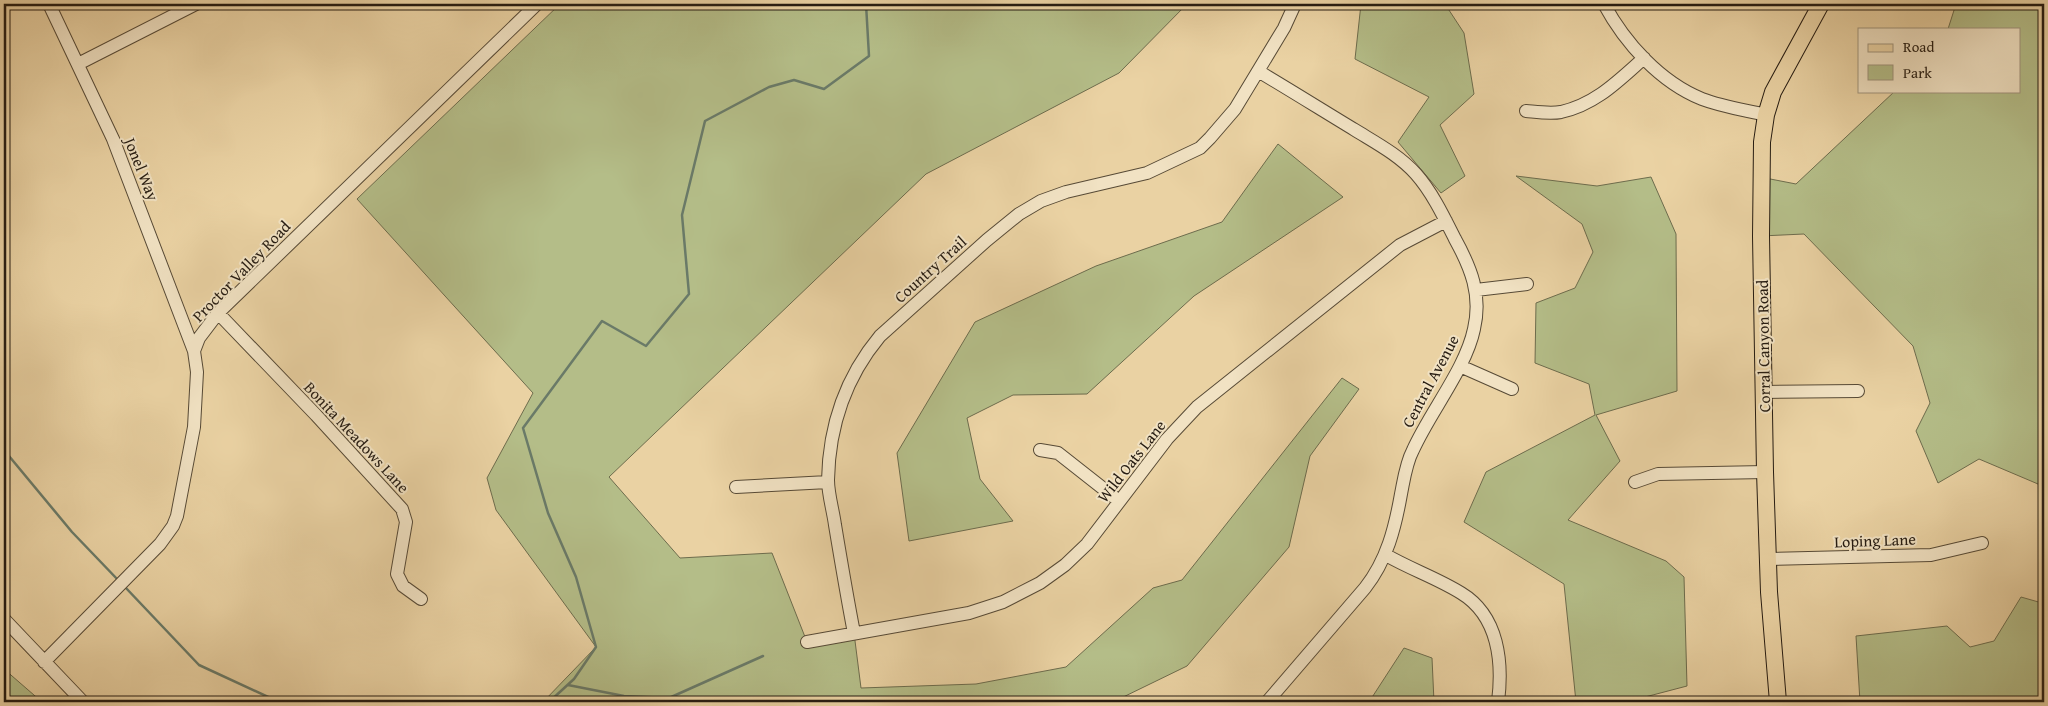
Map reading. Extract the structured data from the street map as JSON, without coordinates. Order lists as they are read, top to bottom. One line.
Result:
{"streets":{"main road":["Corral Canyon Road"],"street":["Jonel Way","Country Trail","Proctor Valley Road","Central Avenue","Bonita Meadows Lane","Wild Oats Lane","Loping Lane"]},"crossings":[["Jonel Way","Proctor Valley Road"],["Country Trail","Central Avenue"],["Country Trail","Wild Oats Lane"],["Proctor Valley Road","Bonita Meadows Lane"],["Corral Canyon Road","Loping Lane"],["Central Avenue","Wild Oats Lane"]],"legend":["Road","Park"]}
